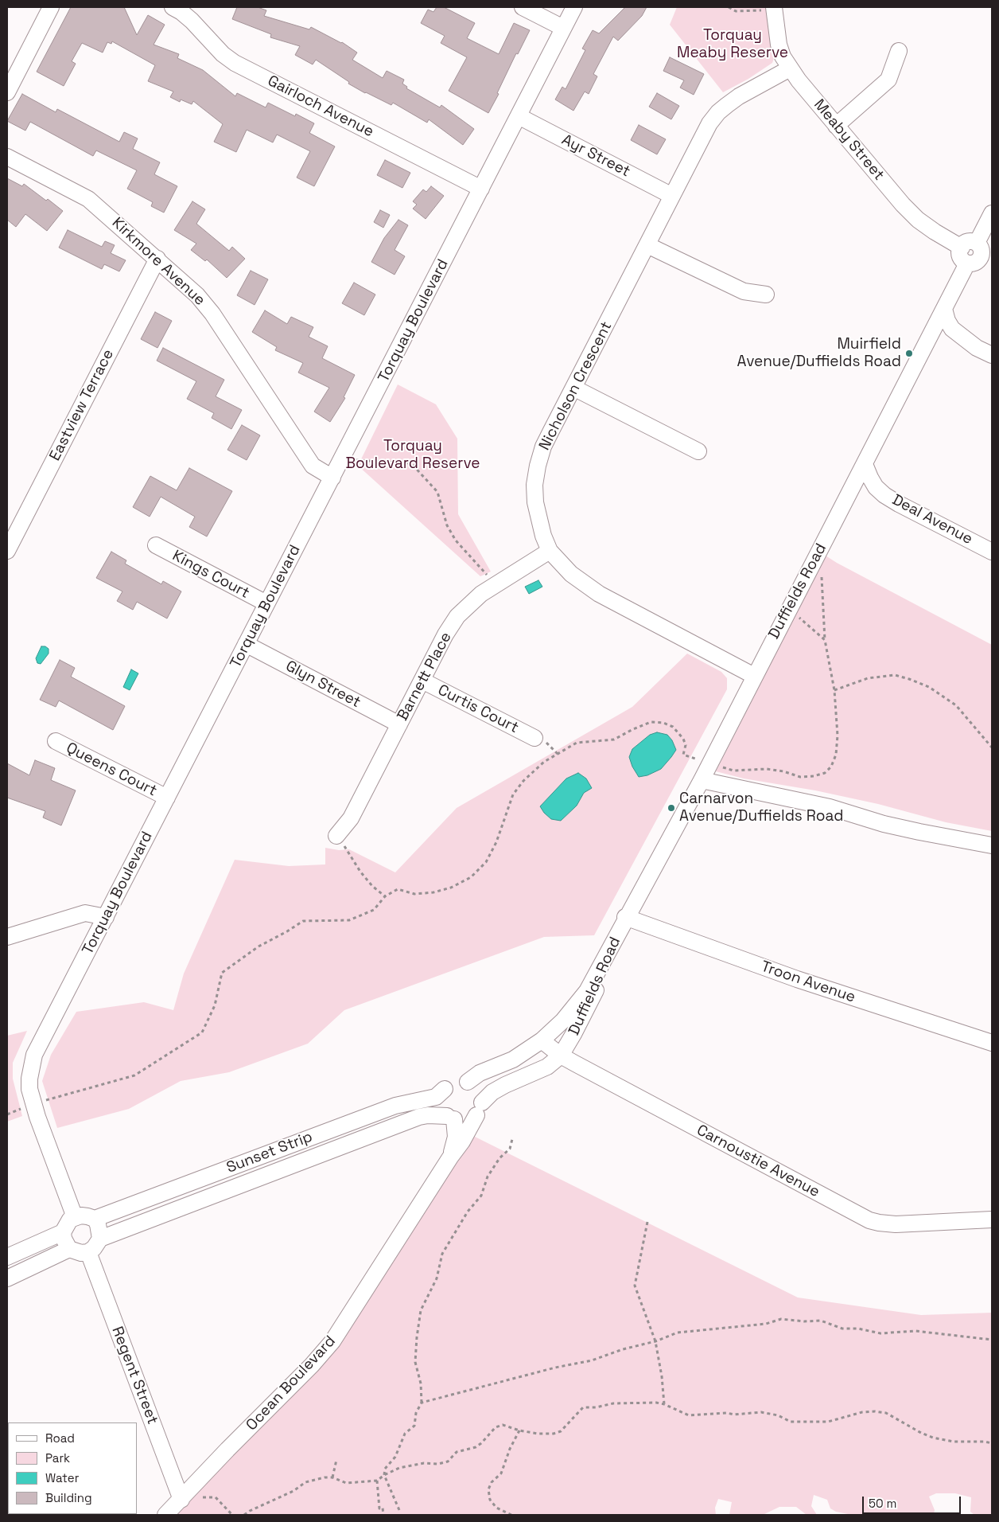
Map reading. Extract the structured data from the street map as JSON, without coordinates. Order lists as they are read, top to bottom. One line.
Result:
{"streets":{"street":["Gairloch Avenue","Meaby Street","Ayr Street","Kirkmore Avenue","Torquay Boulevard","Nicholson Crescent","Eastview Terrace","Deal Avenue","Kings Court","Duffields Road","Barnett Place","Glyn Street","Curtis Court","Queens Court","Troon Avenue","Sunset Strip","Carnoustie Avenue","Regent Street","Ocean Boulevard"]},"crossings":[["Gairloch Avenue","Torquay Boulevard"],["Meaby Street","Nicholson Crescent"],["Meaby Street","Duffields Road"],["Ayr Street","Torquay Boulevard"],["Ayr Street","Nicholson Crescent"],["Kirkmore Avenue","Torquay Boulevard"],["Kirkmore Avenue","Eastview Terrace"],["Torquay Boulevard","Kings Court"],["Torquay Boulevard","Glyn Street"],["Torquay Boulevard","Queens Court"],["Torquay Boulevard","Sunset Strip"],["Torquay Boulevard","Regent Street"],["Nicholson Crescent","Duffields Road"],["Nicholson Crescent","Barnett Place"],["Deal Avenue","Duffields Road"],["Duffields Road","Troon Avenue"],["Duffields Road","Sunset Strip"],["Duffields Road","Carnoustie Avenue"],["Duffields Road","Ocean Boulevard"],["Barnett Place","Glyn Street"],["Barnett Place","Curtis Court"],["Sunset Strip","Regent Street"],["Sunset Strip","Ocean Boulevard"],["Regent Street","Ocean Boulevard"]],"parks":["Torquay Meaby Reserve","Torquay Boulevard Reserve"],"places":["Muirfield Avenue/Duffields Road","Carnarvon Avenue/Duffields Road"],"legend":["Road","Park","Water","Building"],"scale_bar":"50 m"}
